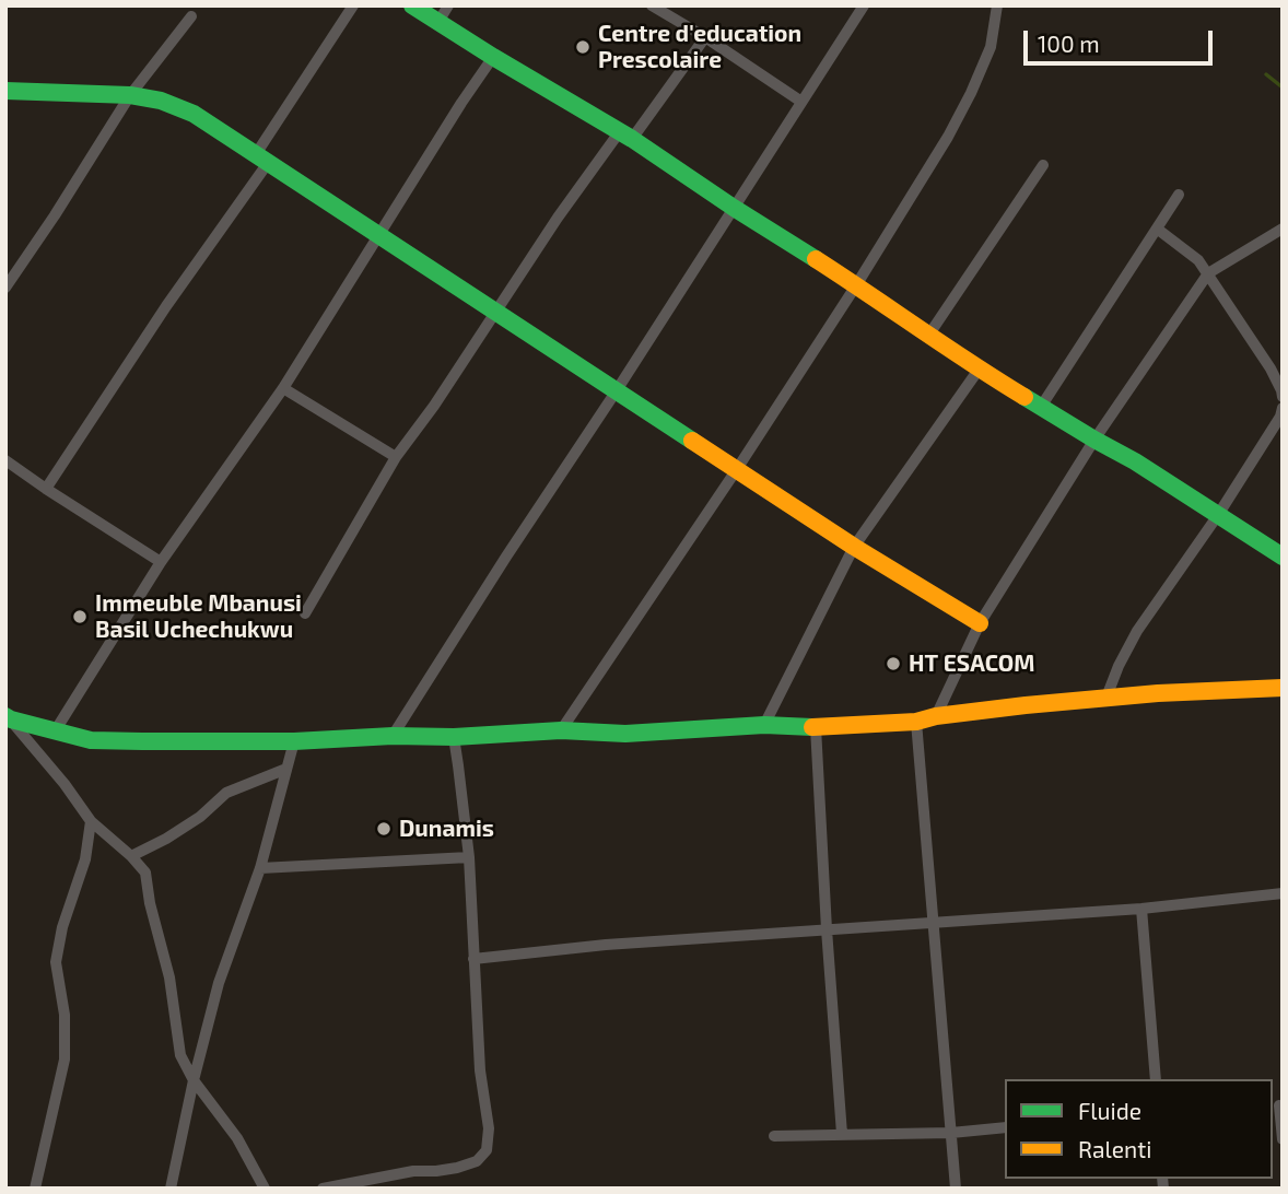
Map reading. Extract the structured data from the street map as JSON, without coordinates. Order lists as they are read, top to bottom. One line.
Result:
{"places":["Centre d'education Prescolaire","Immeuble Mbanusi Basil Uchechukwu","HT ESACOM","Dunamis"],"legend":["Fluide","Ralenti"],"scale_bar":"100 m"}
